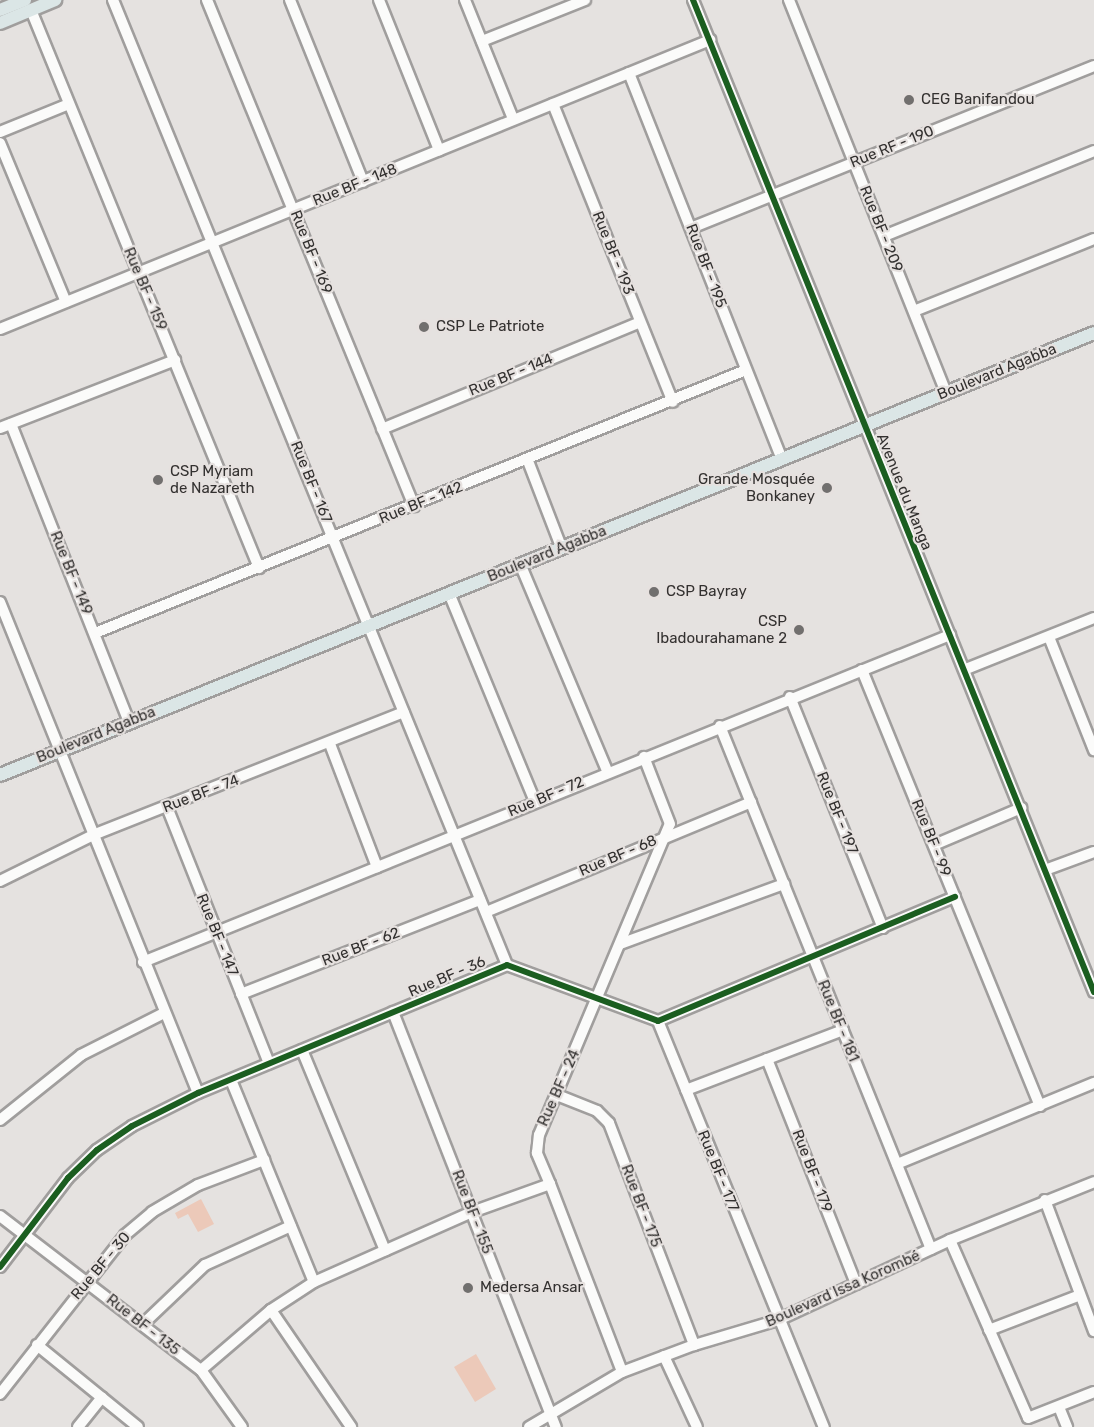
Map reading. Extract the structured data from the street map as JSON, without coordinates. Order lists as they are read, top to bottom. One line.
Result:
{"streets":{"main road":["Boulevard Agabba"],"street":["Rue RF - 190","Rue BF - 148","Rue BF - 209","Rue BF - 169","Rue BF - 193","Rue BF - 195","Rue BF - 159","Rue BF - 144","Rue BF - 167","Avenue du Manga","Rue BF - 142","Rue BF - 149","Rue BF - 74","Rue BF - 72","Rue BF - 197","Rue BF - 99","Rue BF - 68","Rue BF - 147","Rue BF - 62","Rue BF - 36","Rue BF - 181","Rue BF - 24","Rue BF - 177","Rue BF - 179","Rue BF - 175","Rue BF - 155","Rue BF - 30","Boulevard Issa Korombé","Rue BF - 135"]},"crossings":[["Rue RF - 190","Rue BF - 209"],["Rue RF - 190","Rue BF - 195"],["Rue RF - 190","Avenue du Manga"],["Rue BF - 148","Rue BF - 169"],["Rue BF - 148","Rue BF - 193"],["Rue BF - 148","Rue BF - 195"],["Rue BF - 148","Rue BF - 159"],["Rue BF - 148","Rue BF - 167"],["Rue BF - 148","Avenue du Manga"],["Rue BF - 209","Boulevard Agabba"],["Rue BF - 169","Rue BF - 144"],["Rue BF - 169","Rue BF - 142"],["Rue BF - 193","Rue BF - 144"],["Rue BF - 193","Rue BF - 142"],["Rue BF - 195","Boulevard Agabba"],["Rue BF - 195","Rue BF - 142"],["Rue BF - 159","Rue BF - 142"],["Boulevard Agabba","Rue BF - 167"],["Boulevard Agabba","Avenue du Manga"],["Boulevard Agabba","Rue BF - 149"],["Rue BF - 167","Rue BF - 142"],["Rue BF - 167","Rue BF - 74"],["Rue BF - 167","Rue BF - 72"],["Rue BF - 167","Rue BF - 68"],["Rue BF - 167","Rue BF - 62"],["Rue BF - 167","Rue BF - 36"],["Avenue du Manga","Rue BF - 72"],["Rue BF - 142","Rue BF - 149"],["Rue BF - 74","Rue BF - 147"],["Rue BF - 72","Rue BF - 197"],["Rue BF - 72","Rue BF - 99"],["Rue BF - 72","Rue BF - 147"],["Rue BF - 72","Rue BF - 181"],["Rue BF - 72","Rue BF - 24"],["Rue BF - 68","Rue BF - 181"],["Rue BF - 68","Rue BF - 24"],["Rue BF - 147","Rue BF - 62"],["Rue BF - 147","Rue BF - 36"],["Rue BF - 36","Rue BF - 24"],["Rue BF - 36","Rue BF - 177"],["Rue BF - 36","Rue BF - 155"],["Rue BF - 36","Rue BF - 135"],["Rue BF - 181","Boulevard Issa Korombé"],["Rue BF - 24","Rue BF - 175"],["Rue BF - 24","Boulevard Issa Korombé"],["Rue BF - 177","Boulevard Issa Korombé"],["Rue BF - 179","Boulevard Issa Korombé"],["Rue BF - 175","Boulevard Issa Korombé"],["Rue BF - 155","Boulevard Issa Korombé"],["Rue BF - 30","Rue BF - 135"]],"places":["CEG Banifandou","CSP Le Patriote","CSP Myriam de Nazareth","Grande Mosquée Bonkaney","CSP Bayray","CSP Ibadourahamane 2","Medersa Ansar"]}
